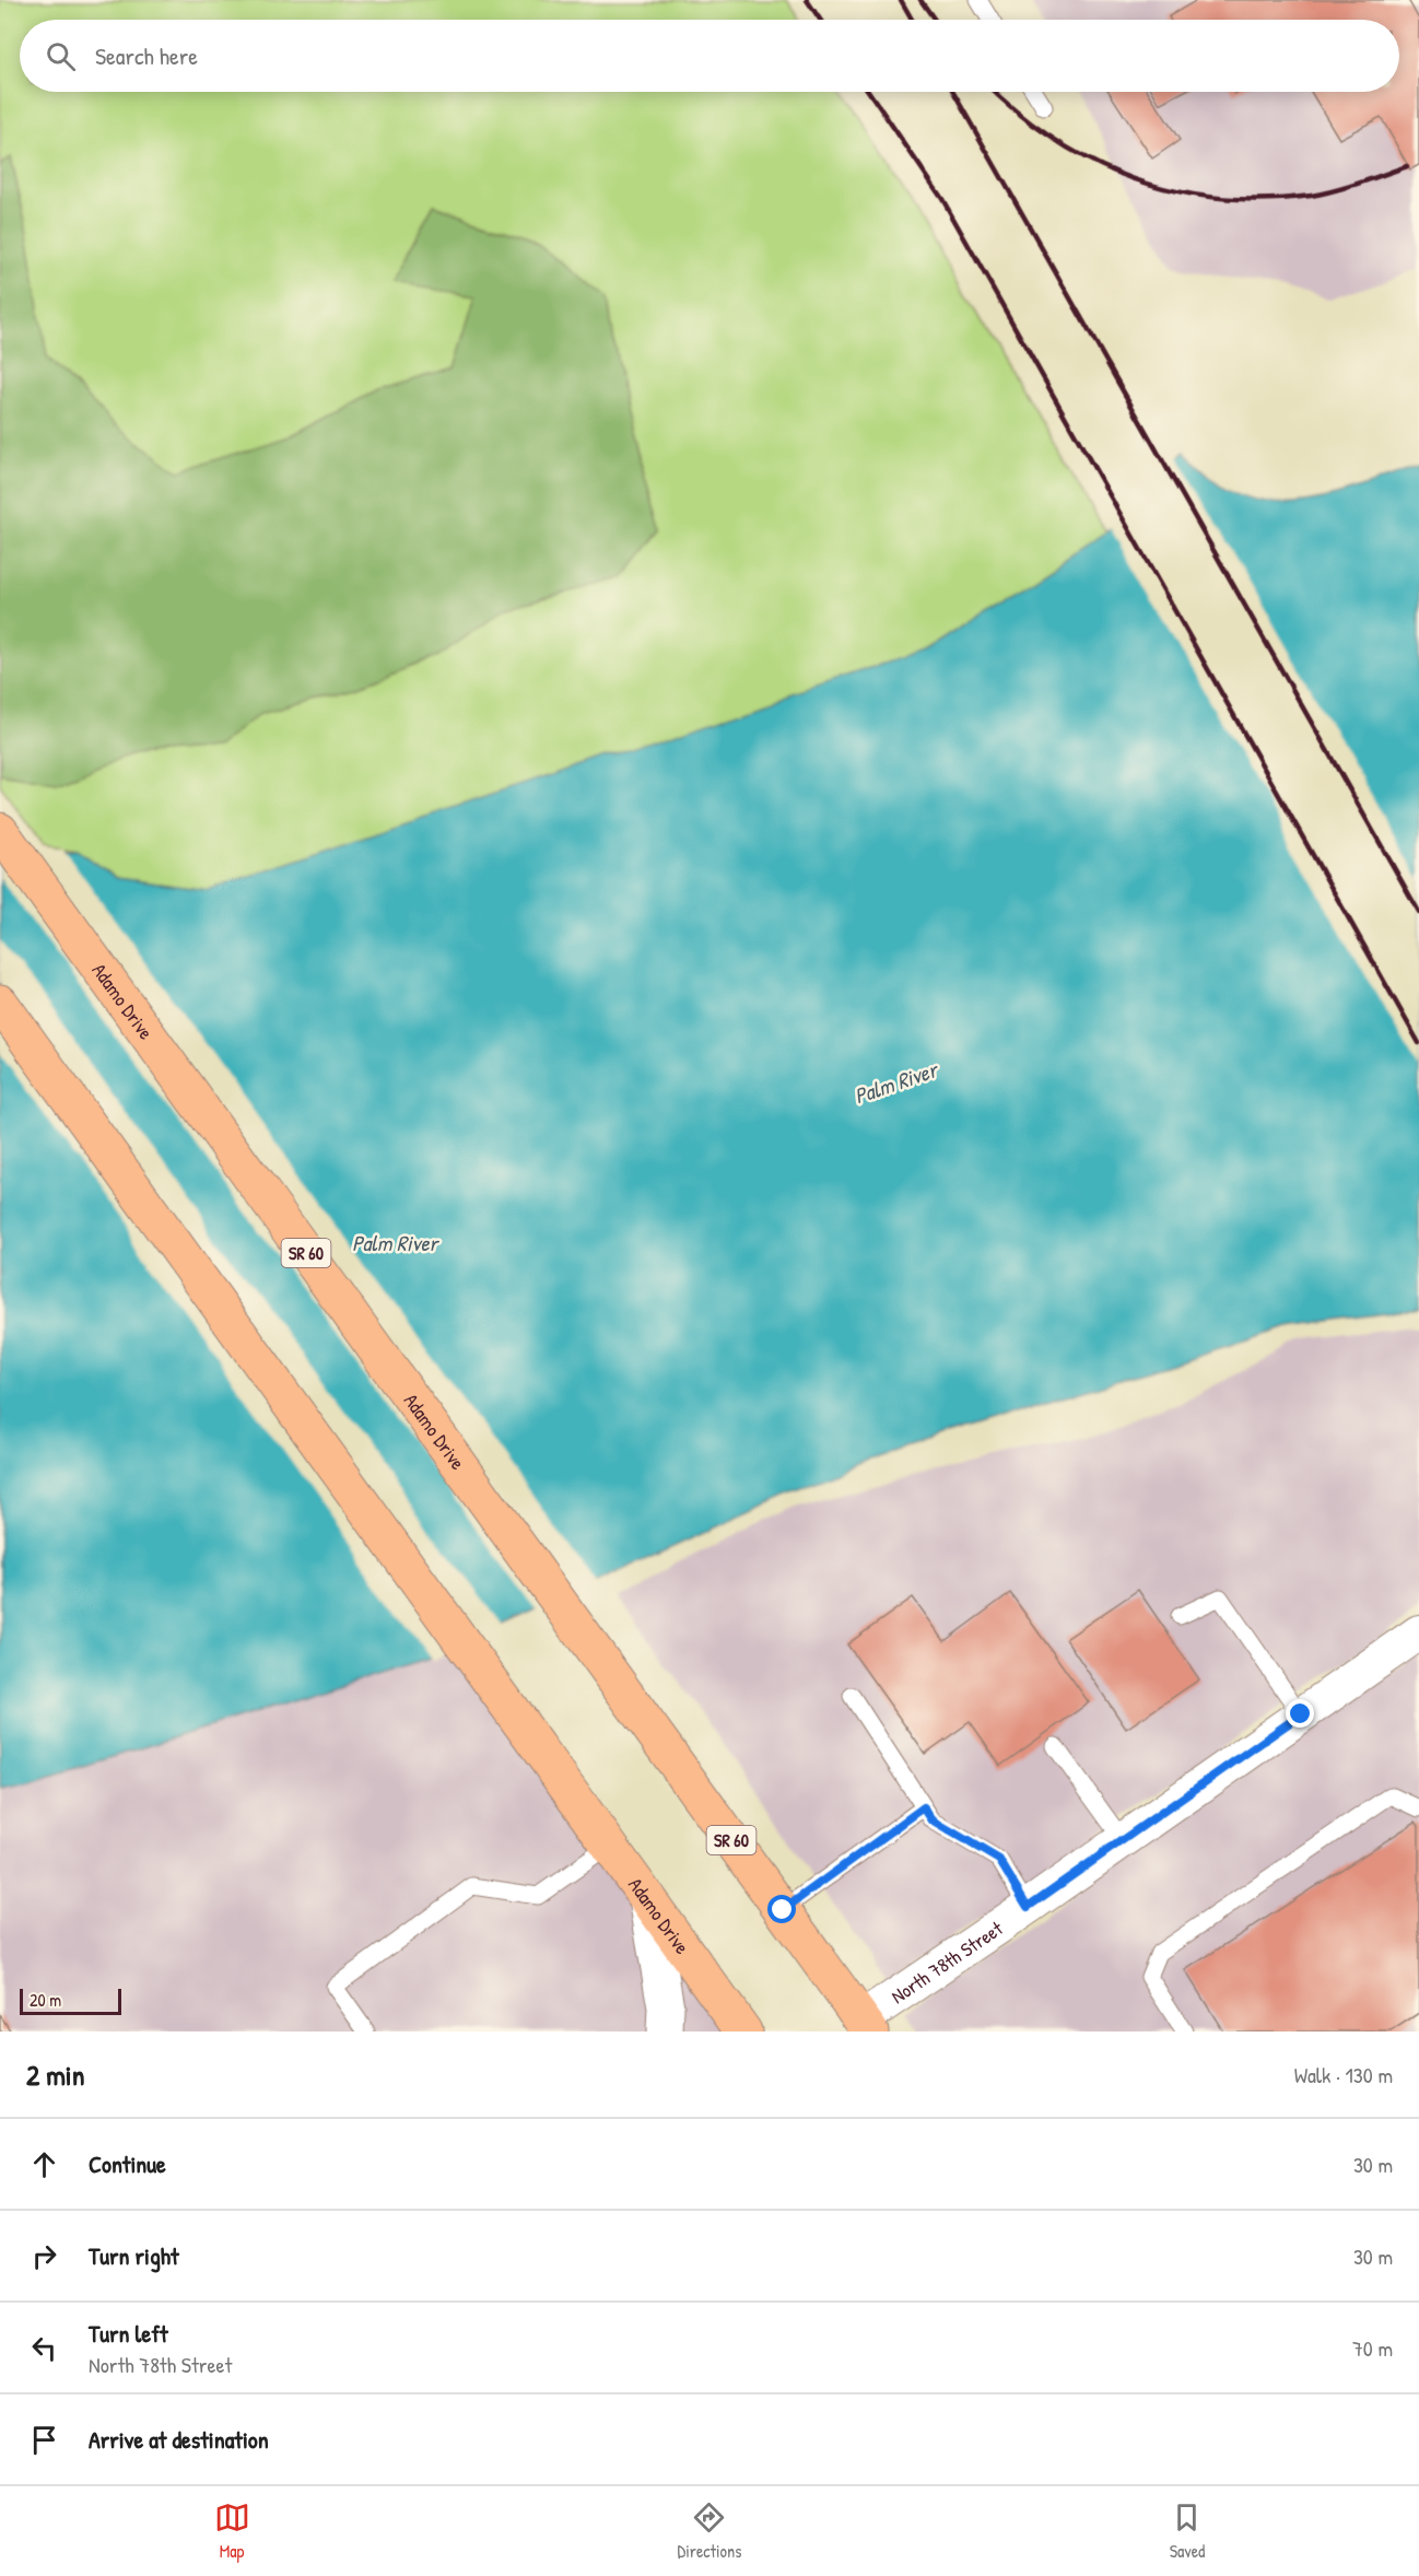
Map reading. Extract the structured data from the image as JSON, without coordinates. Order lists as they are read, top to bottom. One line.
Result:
{"streets":{"main road":["Adamo Drive","SR 60"],"street":["North 78th Street"]},"crossings":[["Adamo Drive","North 78th Street"]],"water":["Palm River"],"scale_bar":"20 m","page":{"search":"Search here","scale":"20 m","heading":["2 min","Walk · 130 m"],"list":[["Continue","30 m"],["Turn right","30 m"],["Turn left","North 78th Street","70 m"],"Arrive at destination"],"nav":["Map","Directions","Saved"]}}
